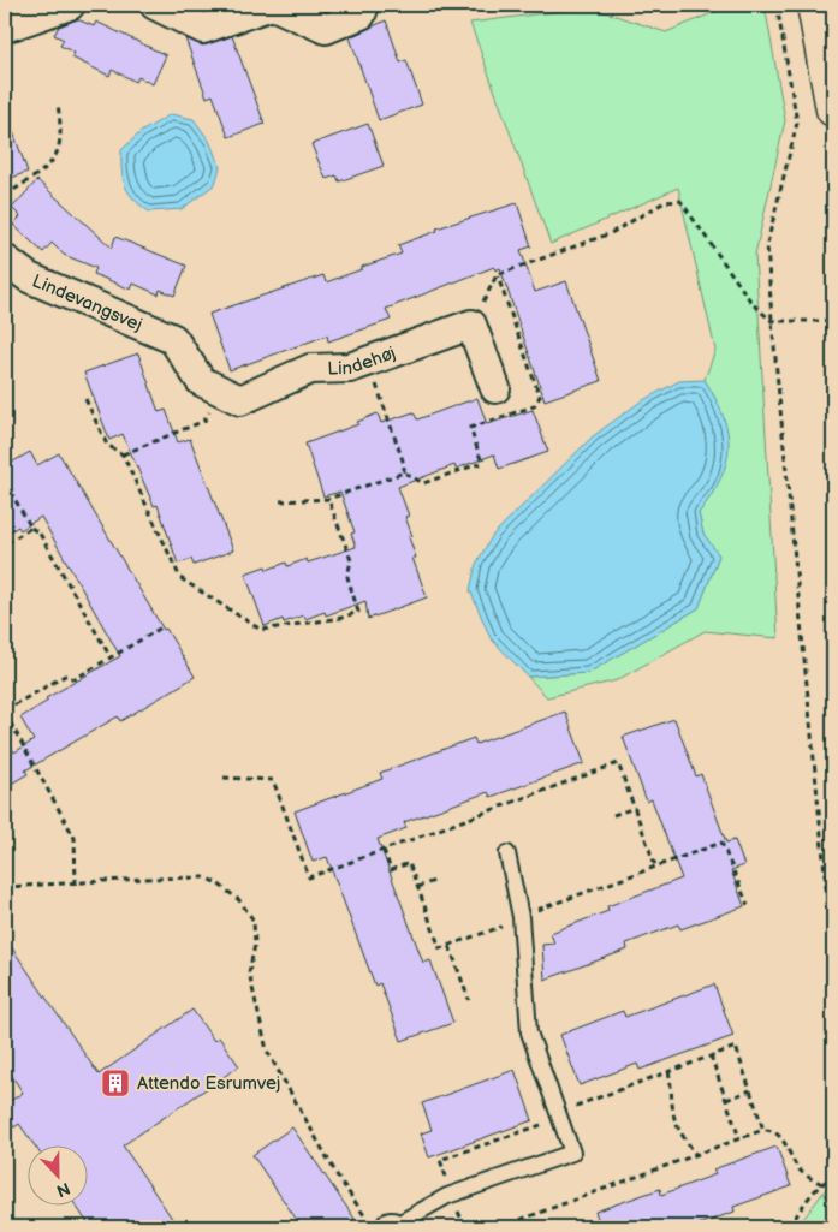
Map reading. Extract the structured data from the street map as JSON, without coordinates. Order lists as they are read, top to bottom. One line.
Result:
{"streets":{"street":["Lindevangsvej","Lindehøj"]},"crossings":[["Lindevangsvej","Lindehøj"]],"places":{"building":["Attendo Esrumvej"]},"north":"bottom"}
